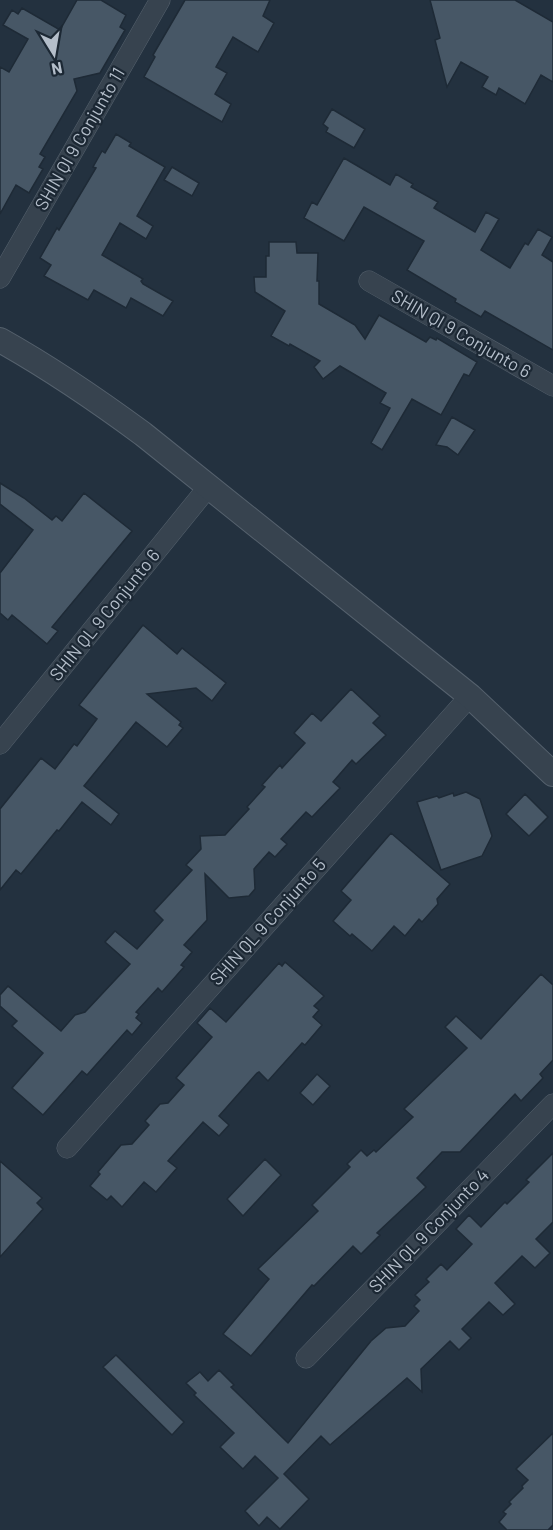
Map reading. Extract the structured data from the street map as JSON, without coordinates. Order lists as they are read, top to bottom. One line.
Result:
{"streets":{"street":["SHIN QI 9 Conjunto 11","SHIN QI 9 Conjunto 6","SHIN QL 9 Conjunto 6","SHIN QL 9 Conjunto 5","SHIN QL 9 Conjunto 4"]},"north":"bottom"}
